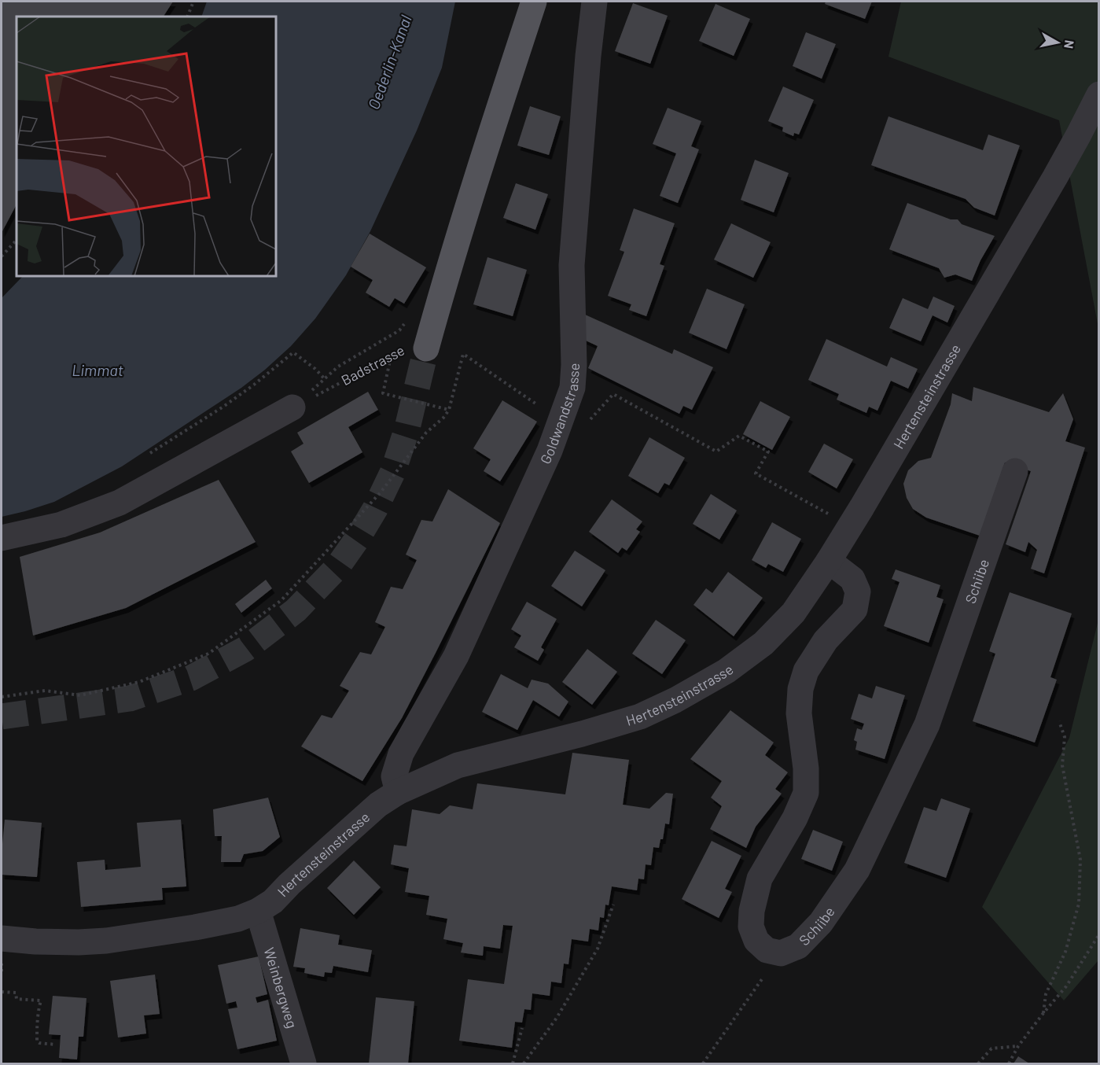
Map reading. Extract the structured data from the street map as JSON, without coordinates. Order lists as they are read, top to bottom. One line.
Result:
{"streets":{"street":["Hertensteinstrasse","Goldwandstrasse","Schiibe","Weinbergweg"],"path":["Badstrasse"]},"crossings":[["Hertensteinstrasse","Goldwandstrasse"],["Hertensteinstrasse","Weinbergweg"]],"water":["Oederlin-Kanal","Limmat"],"north":"right"}
